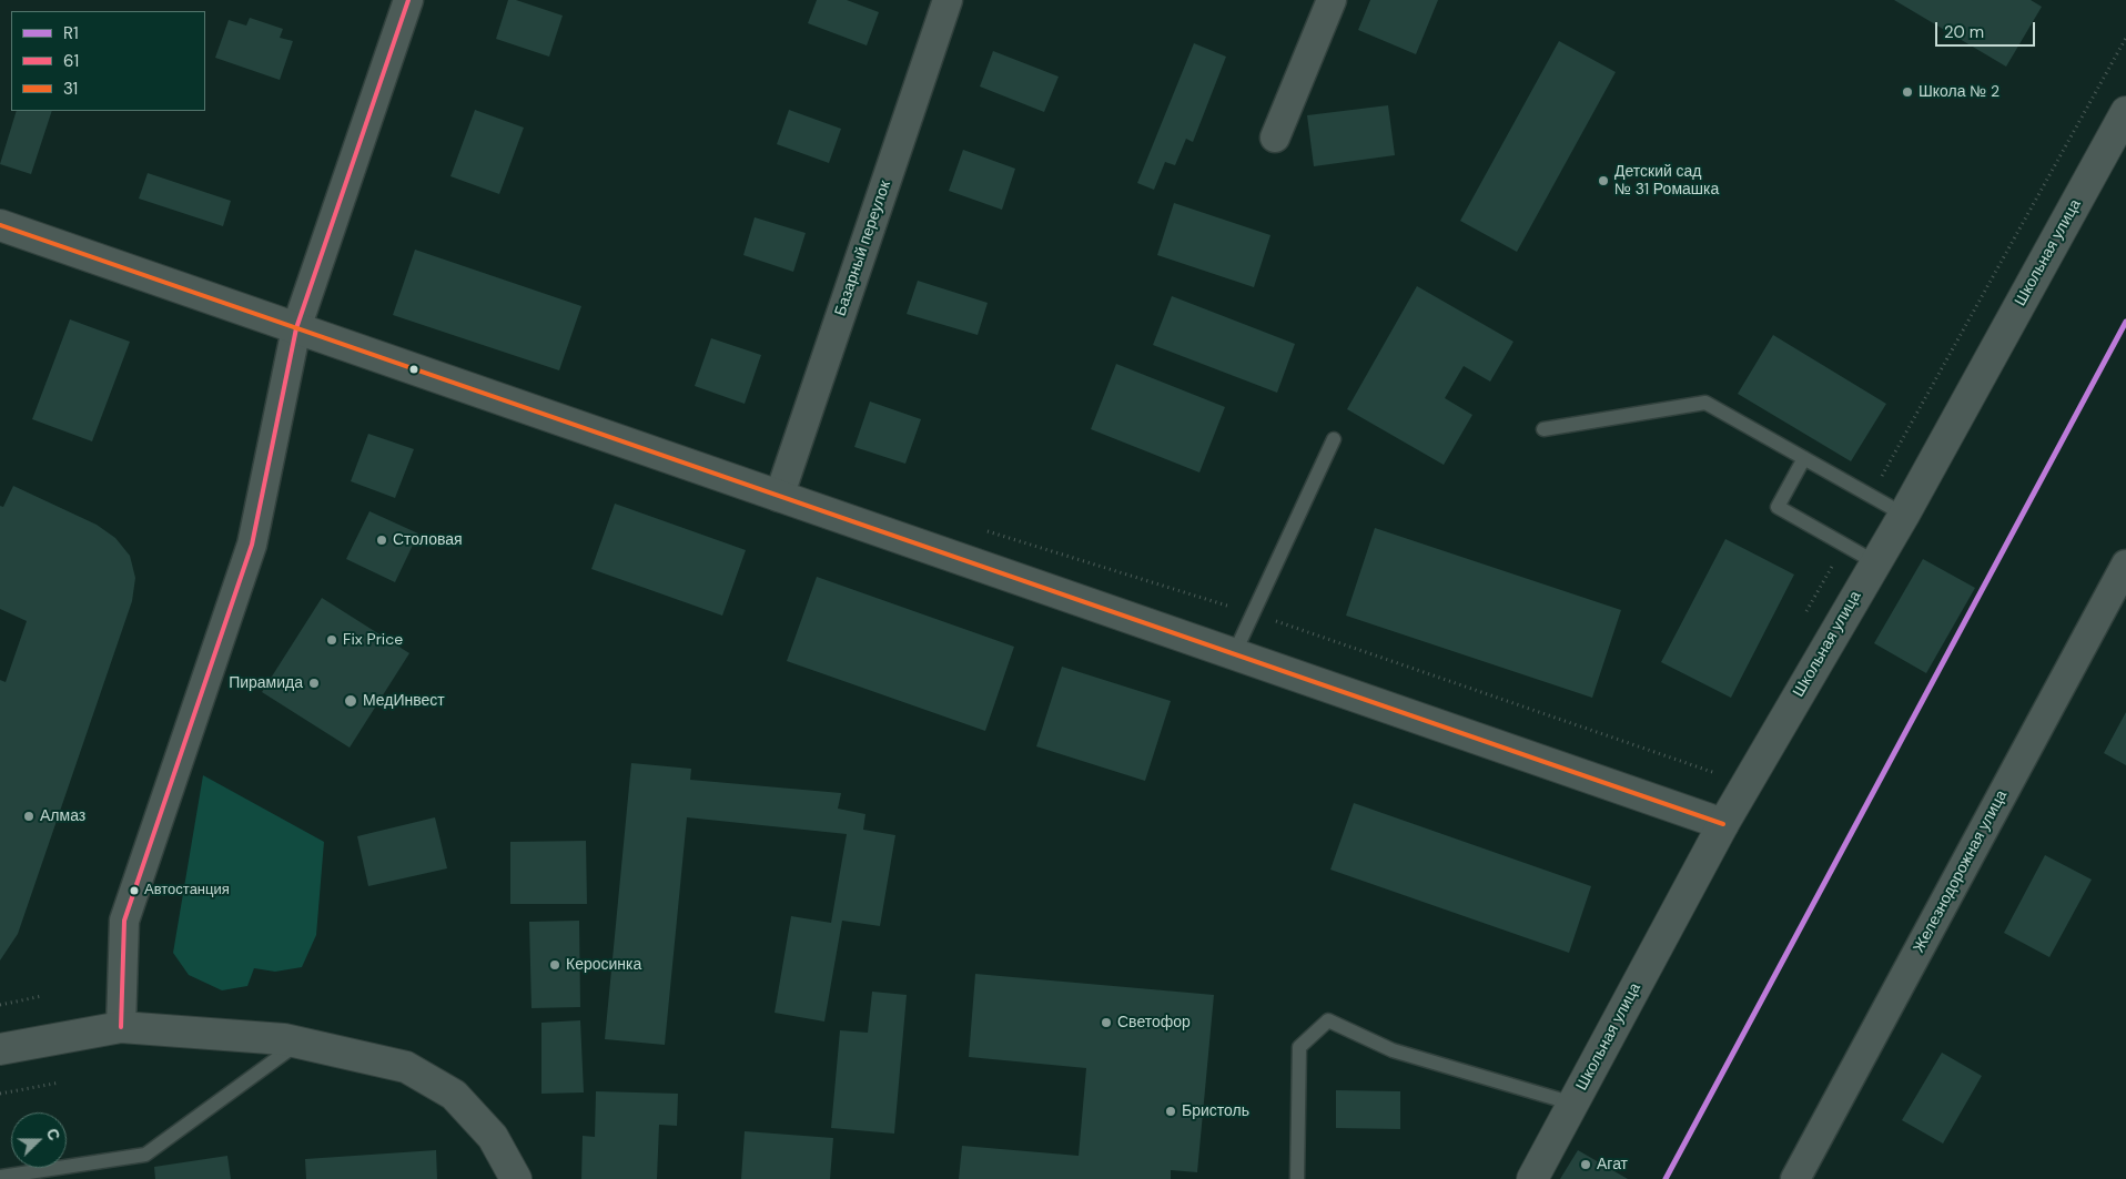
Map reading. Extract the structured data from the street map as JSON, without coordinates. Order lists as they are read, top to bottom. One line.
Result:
{"streets":{"street":["Базарный переулок","Школьная улица","Железнодорожная улица"]},"places":["Школа № 2","Детский сад № 31 Ромашка","Столовая","Fix Price","Пирамида","МедИнвест","Алмаз","Автостанция","Керосинка","Светофор","Бристоль","Агат"],"lines":["transit line 61","transit line 31","transit line R1"],"legend":["R1","61","31"],"scale_bar":"20 m","north":"right"}
